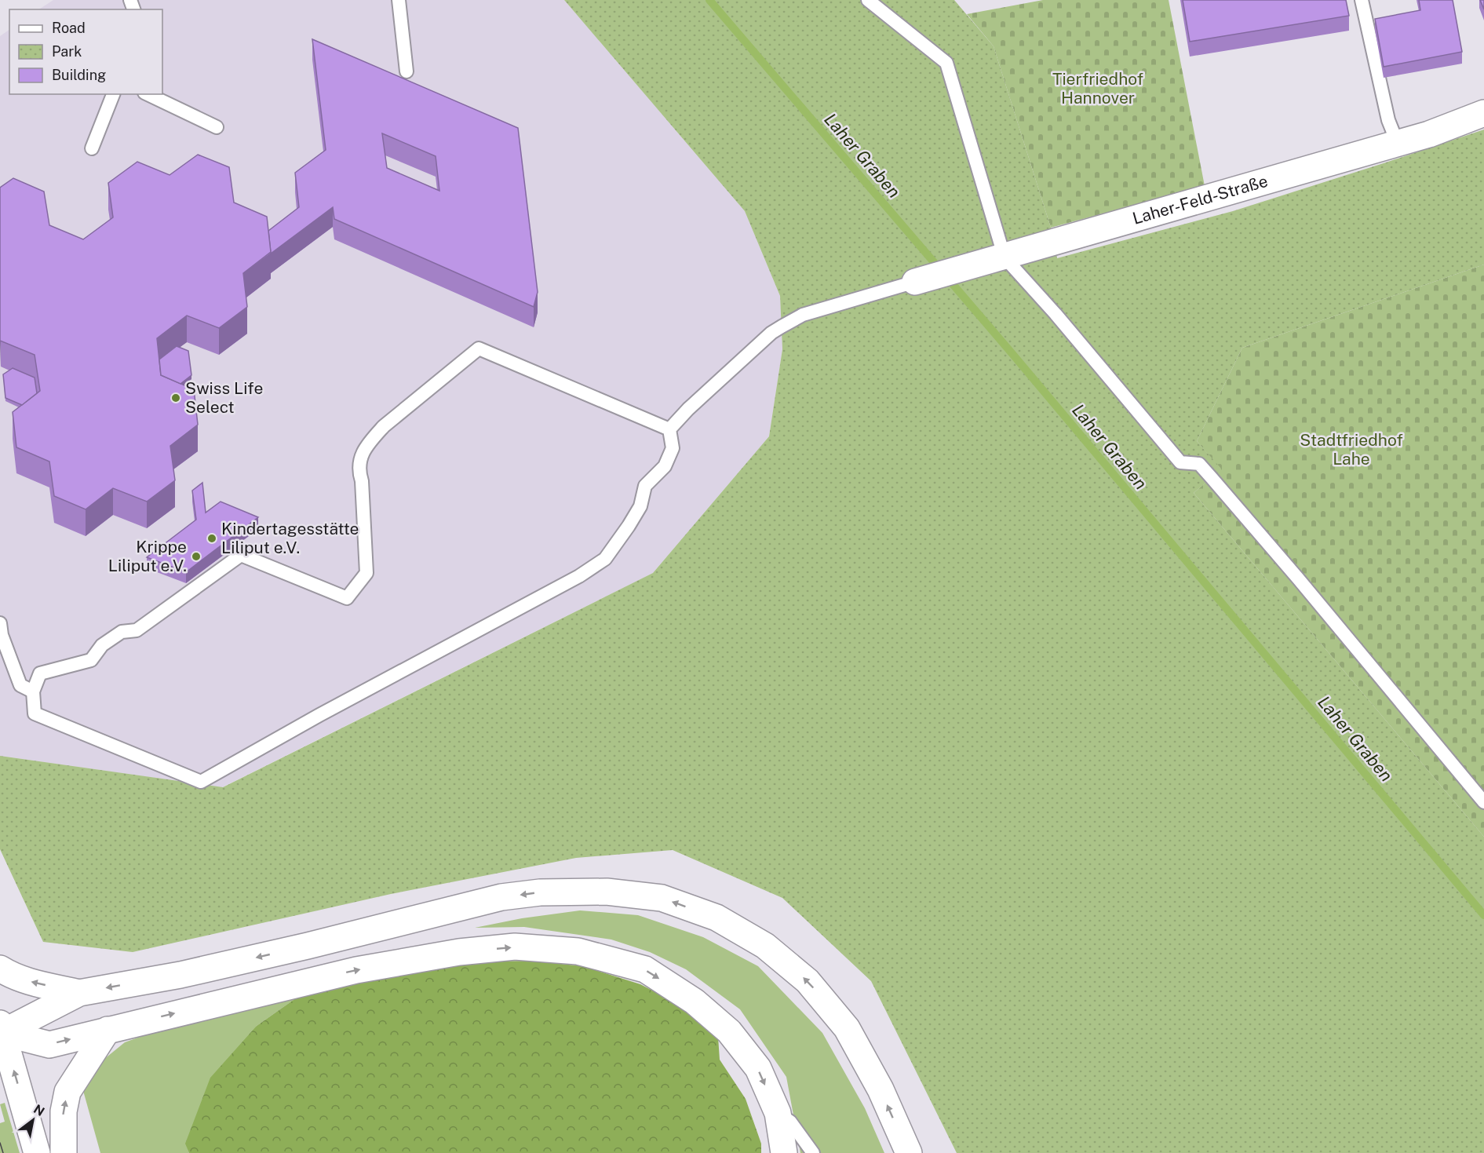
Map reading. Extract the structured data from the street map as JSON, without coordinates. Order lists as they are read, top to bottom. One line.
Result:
{"streets":{"main road":["Laher-Feld-Straße"]},"water":["Laher Graben"],"parks":["Tierfriedhof Hannover","Stadtfriedhof Lahe"],"places":["Swiss Life Select","Kindertagesstätte Liliput e.V.","Krippe Liliput e.V."],"legend":["Road","Park","Building"],"north":"top right"}
